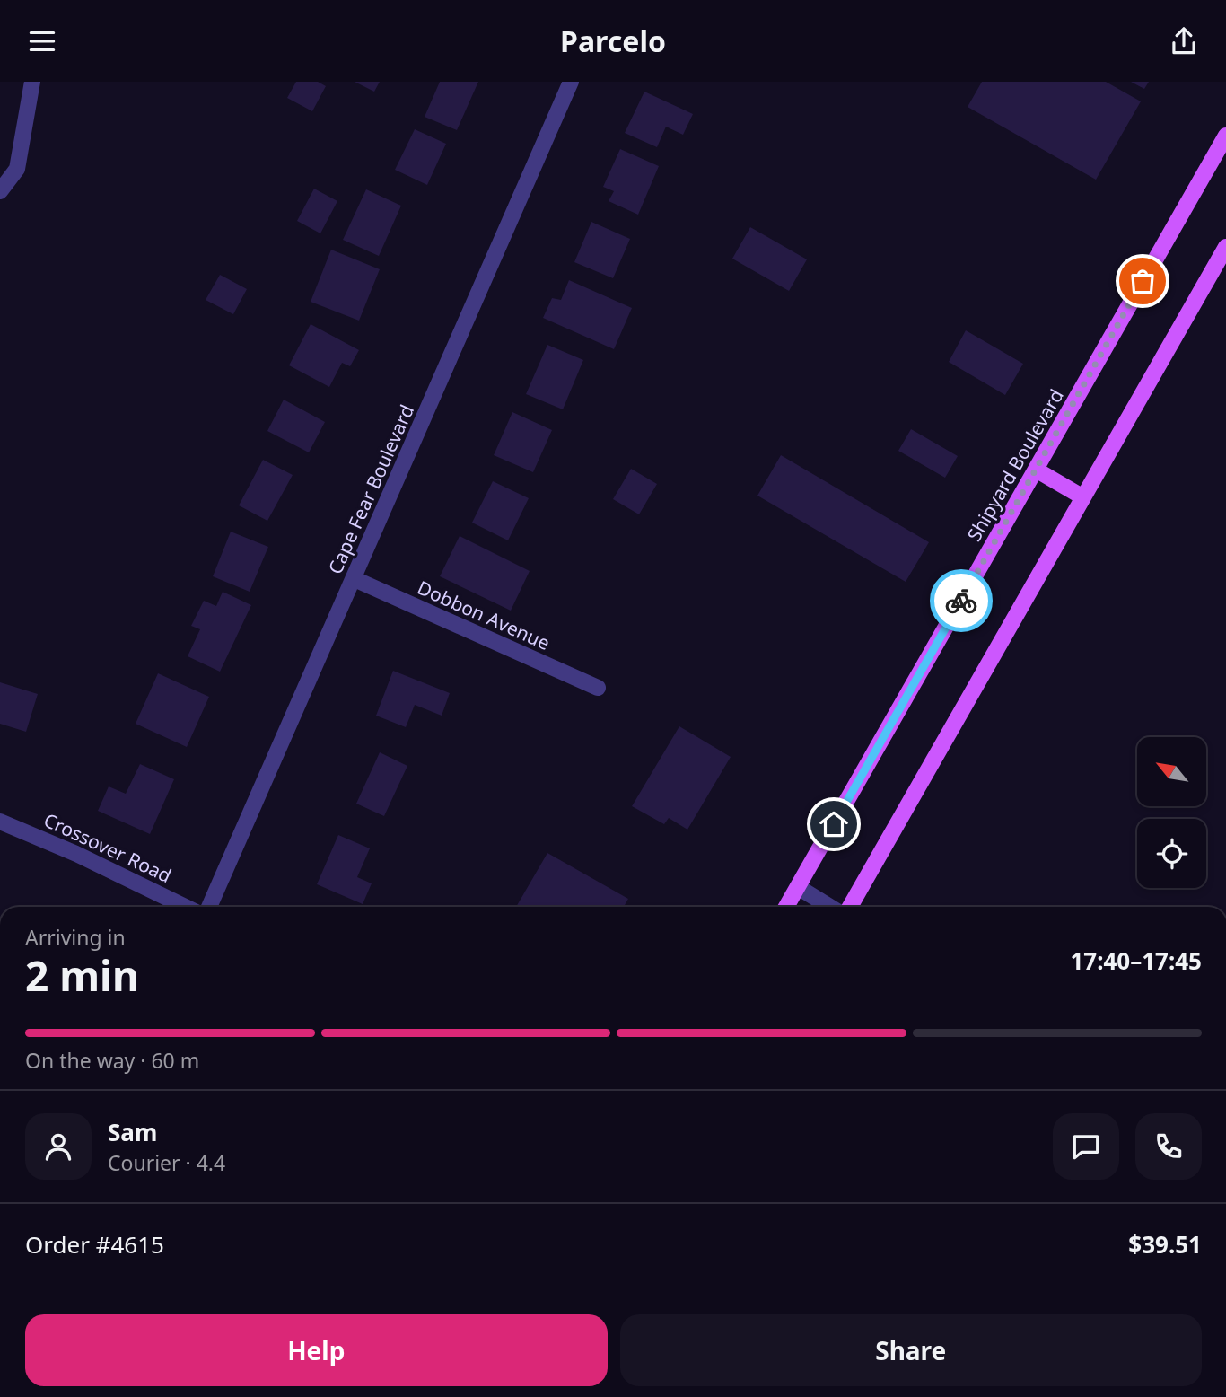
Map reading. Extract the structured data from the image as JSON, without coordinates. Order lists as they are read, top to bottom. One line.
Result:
{"streets":{"main road":["Shipyard Boulevard"],"street":["Cape Fear Boulevard","Dobbon Avenue","Crossover Road"]},"crossings":[["Cape Fear Boulevard","Dobbon Avenue"]],"north":"top left","page":{"header":"Parcelo","heading":["2 min","Arriving in","17:40–17:45"],"panel":["Sam","Courier · 4.4","Order #4615","$39.51"],"bar":"On the way · 60 m","buttons":["Help","Share"]}}
